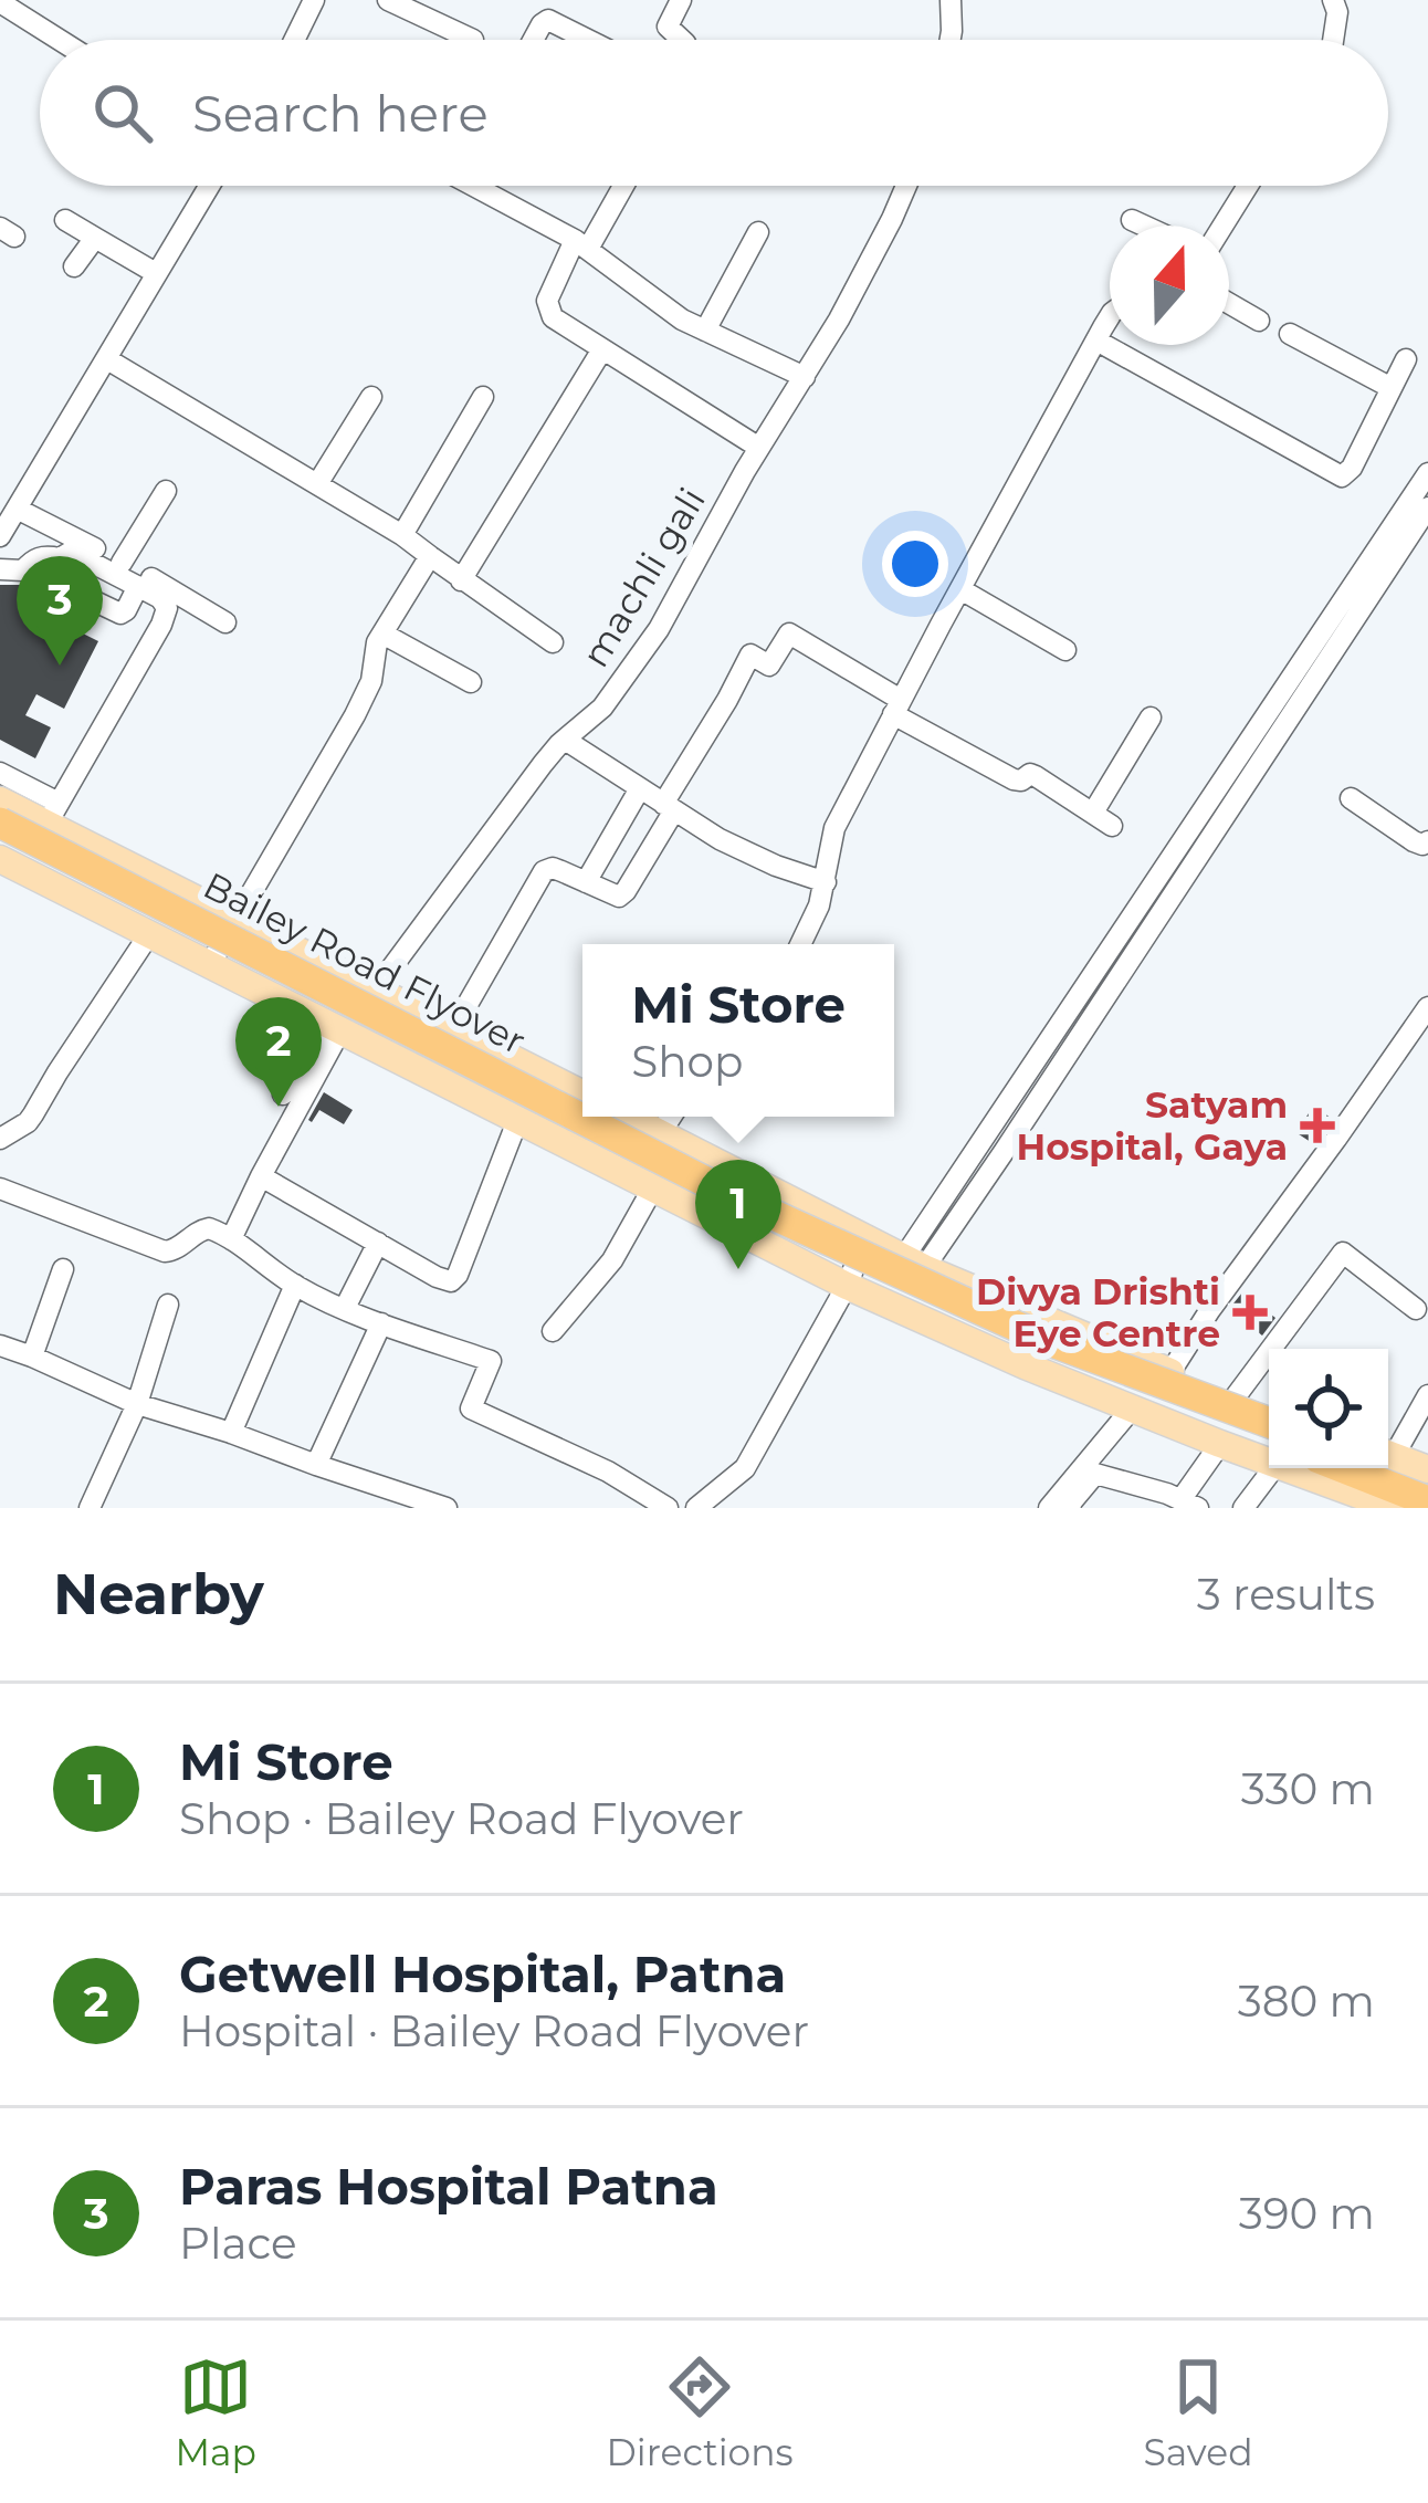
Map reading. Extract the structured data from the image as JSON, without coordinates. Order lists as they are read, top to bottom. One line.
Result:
{"streets":{"highway":["Bailey Road Flyover"],"street":["machli gali"]},"places":{"health":["Satyam Hospital, Gaya","Divya Drishti Eye Centre"]},"north":"top","page":{"search":"Search here","pins":["3","2","1"],"popup":["Mi Store","Shop"],"heading":["Nearby","3 results"],"list":[{"mark":"1","name":"Mi Store","note":"Shop · Bailey Road Flyover","value":"330 m"},{"mark":"2","name":"Getwell Hospital, Patna","note":"Hospital · Bailey Road Flyover","value":"380 m"},{"mark":"3","name":"Paras Hospital Patna","note":"Place","value":"390 m"}],"nav":["Map","Directions","Saved"]}}
